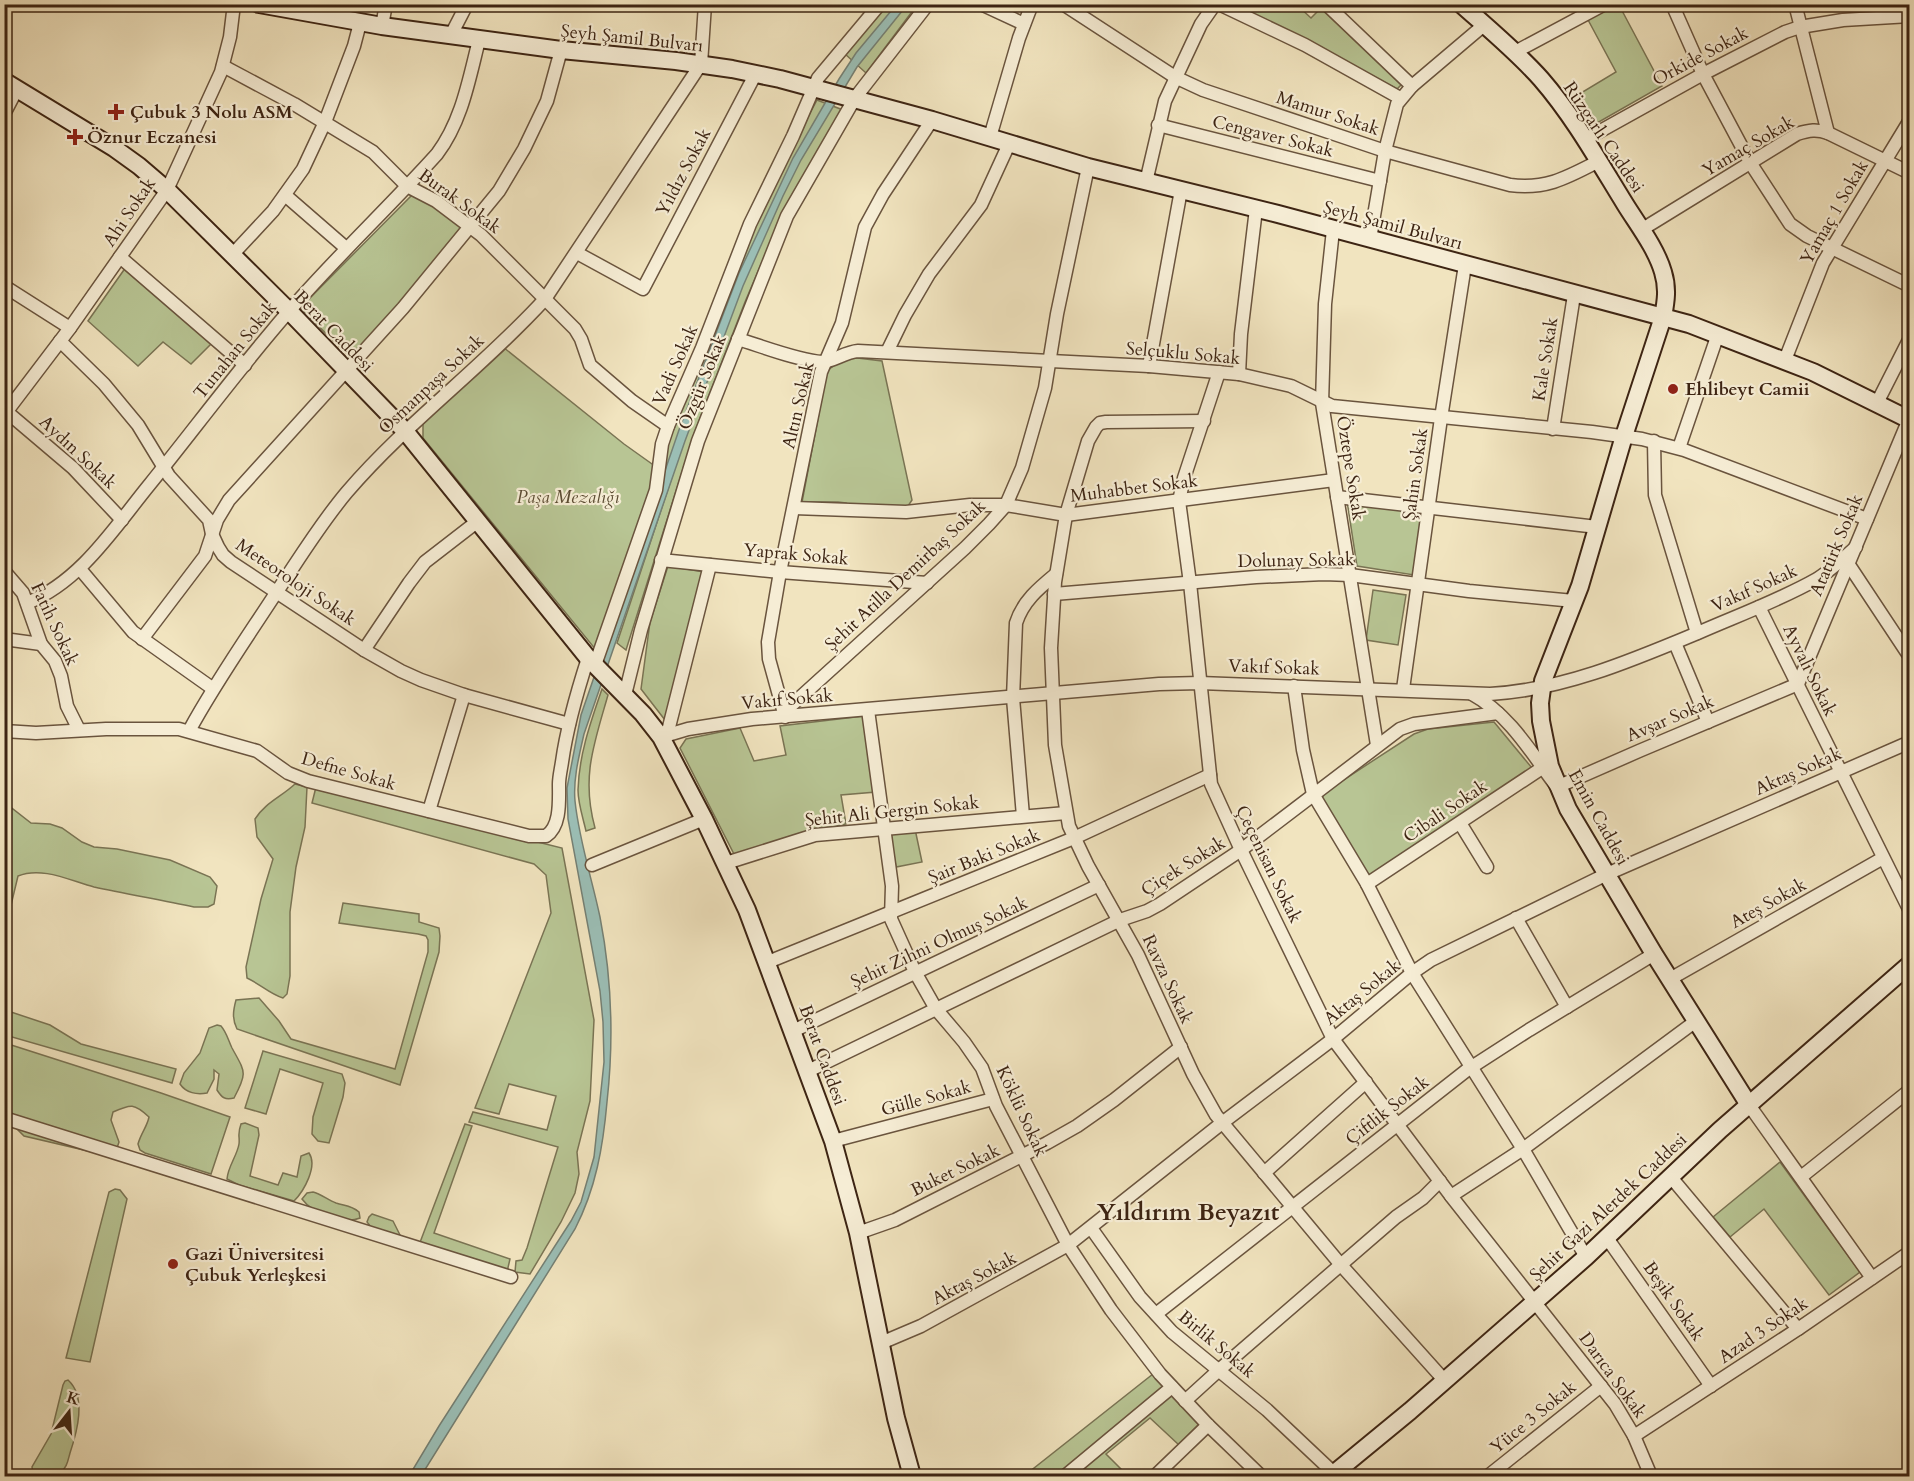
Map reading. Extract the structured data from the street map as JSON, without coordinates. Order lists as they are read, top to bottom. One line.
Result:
{"streets":{"street":["Şeyh Şamil Bulvarı","Orkide Sokak","Mamur Sokak","Cengaver Sokak","Rüzgarlı Caddesi","Yamaç Sokak","Yıldız Sokak","Burak Sokak","Ahi Sokak","Yamaç 1 Sokak","Berat Caddesi","Tunahan Sokak","Selçuklu Sokak","Kale Sokak","Vadi Sokak","Özgür Sokak","Osmanpaşa Sokak","Altın Sokak","Aydın Sokak","Öztepe Sokak","Şahin Sokak","Muhabbet Sokak","Atatürk Sokak","Yaprak Sokak","Dolunay Sokak","Şehit Atilla Demirbaş Sokak","Meteoroloji Sokak","Vakıf Sokak","Fatih Sokak","Ayvalı Sokak","Avşar Sokak","Defne Sokak","Aktaş Sokak","Şehit Ali Gergin Sokak","Cibali Sokak","Emin Caddesi","Şair Baki Sokak","Çeçenisan Sokak","Çiçek Sokak","Ateş Sokak","Şehit Zihni Olmuş Sokak","Ravza Sokak","Gülle Sokak","Çiftlik Sokak","Köklü Sokak","Buket Sokak","Şehit Gazi Alerdek Caddesi","Beşik Sokak","Azad 3 Sokak","Birlik Sokak","Darıca Sokak","Yüce 3 Sokak"]},"crossings":[["Şeyh Şamil Bulvarı","Rüzgarlı Caddesi"],["Şeyh Şamil Bulvarı","Yıldız Sokak"],["Şeyh Şamil Bulvarı","Yamaç 1 Sokak"],["Şeyh Şamil Bulvarı","Tunahan Sokak"],["Şeyh Şamil Bulvarı","Kale Sokak"],["Şeyh Şamil Bulvarı","Vadi Sokak"],["Şeyh Şamil Bulvarı","Özgür Sokak"],["Şeyh Şamil Bulvarı","Osmanpaşa Sokak"],["Şeyh Şamil Bulvarı","Altın Sokak"],["Şeyh Şamil Bulvarı","Öztepe Sokak"],["Şeyh Şamil Bulvarı","Şahin Sokak"],["Şeyh Şamil Bulvarı","Atatürk Sokak"],["Şeyh Şamil Bulvarı","Şehit Atilla Demirbaş Sokak"],["Şeyh Şamil Bulvarı","Emin Caddesi"],["Orkide Sokak","Rüzgarlı Caddesi"],["Mamur Sokak","Rüzgarlı Caddesi"],["Rüzgarlı Caddesi","Yamaç Sokak"],["Rüzgarlı Caddesi","Emin Caddesi"],["Yamaç Sokak","Yamaç 1 Sokak"],["Yıldız Sokak","Osmanpaşa Sokak"],["Burak Sokak","Ahi Sokak"],["Burak Sokak","Tunahan Sokak"],["Burak Sokak","Vadi Sokak"],["Burak Sokak","Osmanpaşa Sokak"],["Ahi Sokak","Berat Caddesi"],["Ahi Sokak","Aydın Sokak"],["Ahi Sokak","Meteoroloji Sokak"],["Berat Caddesi","Tunahan Sokak"],["Berat Caddesi","Vadi Sokak"],["Berat Caddesi","Özgür Sokak"],["Berat Caddesi","Osmanpaşa Sokak"],["Berat Caddesi","Vakıf Sokak"],["Berat Caddesi","Aktaş Sokak"],["Berat Caddesi","Şehit Ali Gergin Sokak"],["Berat Caddesi","Şair Baki Sokak"],["Berat Caddesi","Çiçek Sokak"],["Berat Caddesi","Şehit Zihni Olmuş Sokak"],["Berat Caddesi","Gülle Sokak"],["Berat Caddesi","Buket Sokak"],["Tunahan Sokak","Aydın Sokak"],["Tunahan Sokak","Meteoroloji Sokak"],["Tunahan Sokak","Fatih Sokak"],["Selçuklu Sokak","Kale Sokak"],["Selçuklu Sokak","Altın Sokak"],["Selçuklu Sokak","Öztepe Sokak"],["Selçuklu Sokak","Şahin Sokak"],["Selçuklu Sokak","Atatürk Sokak"],["Selçuklu Sokak","Şehit Atilla Demirbaş Sokak"],["Selçuklu Sokak","Emin Caddesi"],["Selçuklu Sokak","Çeçenisan Sokak"],["Vadi Sokak","Meteoroloji Sokak"],["Vadi Sokak","Defne Sokak"],["Özgür Sokak","Yaprak Sokak"],["Osmanpaşa Sokak","Meteoroloji Sokak"],["Osmanpaşa Sokak","Defne Sokak"],["Altın Sokak","Muhabbet Sokak"],["Altın Sokak","Yaprak Sokak"],["Altın Sokak","Şehit Atilla Demirbaş Sokak"],["Altın Sokak","Vakıf Sokak"],["Öztepe Sokak","Muhabbet Sokak"],["Öztepe Sokak","Dolunay Sokak"],["Öztepe Sokak","Vakıf Sokak"],["Öztepe Sokak","Çiçek Sokak"],["Şahin Sokak","Dolunay Sokak"],["Şahin Sokak","Vakıf Sokak"],["Muhabbet Sokak","Şehit Atilla Demirbaş Sokak"],["Muhabbet Sokak","Çeçenisan Sokak"],["Muhabbet Sokak","Ravza Sokak"],["Atatürk Sokak","Vakıf Sokak"],["Atatürk Sokak","Ayvalı Sokak"],["Atatürk Sokak","Avşar Sokak"],["Yaprak Sokak","Şehit Atilla Demirbaş Sokak"],["Dolunay Sokak","Emin Caddesi"],["Dolunay Sokak","Çeçenisan Sokak"],["Dolunay Sokak","Ravza Sokak"],["Şehit Atilla Demirbaş Sokak","Vakıf Sokak"],["Vakıf Sokak","Ayvalı Sokak"],["Vakıf Sokak","Emin Caddesi"],["Vakıf Sokak","Çeçenisan Sokak"],["Vakıf Sokak","Ravza Sokak"],["Vakıf Sokak","Köklü Sokak"],["Fatih Sokak","Defne Sokak"],["Ayvalı Sokak","Avşar Sokak"],["Ayvalı Sokak","Aktaş Sokak"],["Ayvalı Sokak","Ateş Sokak"],["Avşar Sokak","Emin Caddesi"],["Aktaş Sokak","Emin Caddesi"],["Aktaş Sokak","Çeçenisan Sokak"],["Aktaş Sokak","Ravza Sokak"],["Aktaş Sokak","Köklü Sokak"],["Aktaş Sokak","Birlik Sokak"],["Şehit Ali Gergin Sokak","Ravza Sokak"],["Şehit Ali Gergin Sokak","Köklü Sokak"],["Emin Caddesi","Ateş Sokak"],["Emin Caddesi","Çiftlik Sokak"],["Emin Caddesi","Şehit Gazi Alerdek Caddesi"],["Emin Caddesi","Azad 3 Sokak"],["Şair Baki Sokak","Çeçenisan Sokak"],["Şair Baki Sokak","Ravza Sokak"],["Şair Baki Sokak","Köklü Sokak"],["Çeçenisan Sokak","Çiçek Sokak"],["Çeçenisan Sokak","Ravza Sokak"],["Çeçenisan Sokak","Çiftlik Sokak"],["Çeçenisan Sokak","Şehit Gazi Alerdek Caddesi"],["Çeçenisan Sokak","Darıca Sokak"],["Çiçek Sokak","Ravza Sokak"],["Çiçek Sokak","Köklü Sokak"],["Şehit Zihni Olmuş Sokak","Ravza Sokak"],["Şehit Zihni Olmuş Sokak","Köklü Sokak"],["Ravza Sokak","Çiftlik Sokak"],["Ravza Sokak","Buket Sokak"],["Ravza Sokak","Şehit Gazi Alerdek Caddesi"],["Gülle Sokak","Köklü Sokak"],["Çiftlik Sokak","Birlik Sokak"],["Köklü Sokak","Buket Sokak"],["Şehit Gazi Alerdek Caddesi","Beşik Sokak"],["Şehit Gazi Alerdek Caddesi","Birlik Sokak"],["Şehit Gazi Alerdek Caddesi","Darıca Sokak"],["Beşik Sokak","Azad 3 Sokak"],["Azad 3 Sokak","Darıca Sokak"],["Darıca Sokak","Yüce 3 Sokak"]],"districts":["Yıldırım Beyazıt"],"parks":["Paşa Mezalığı"],"places":{"health":["Çubuk 3 Nolu ASM","Öznur Eczanesi"],"other":["Ehlibeyt Camii","Gazi Üniversitesi Çubuk Yerleşkesi"]},"north":"top"}
